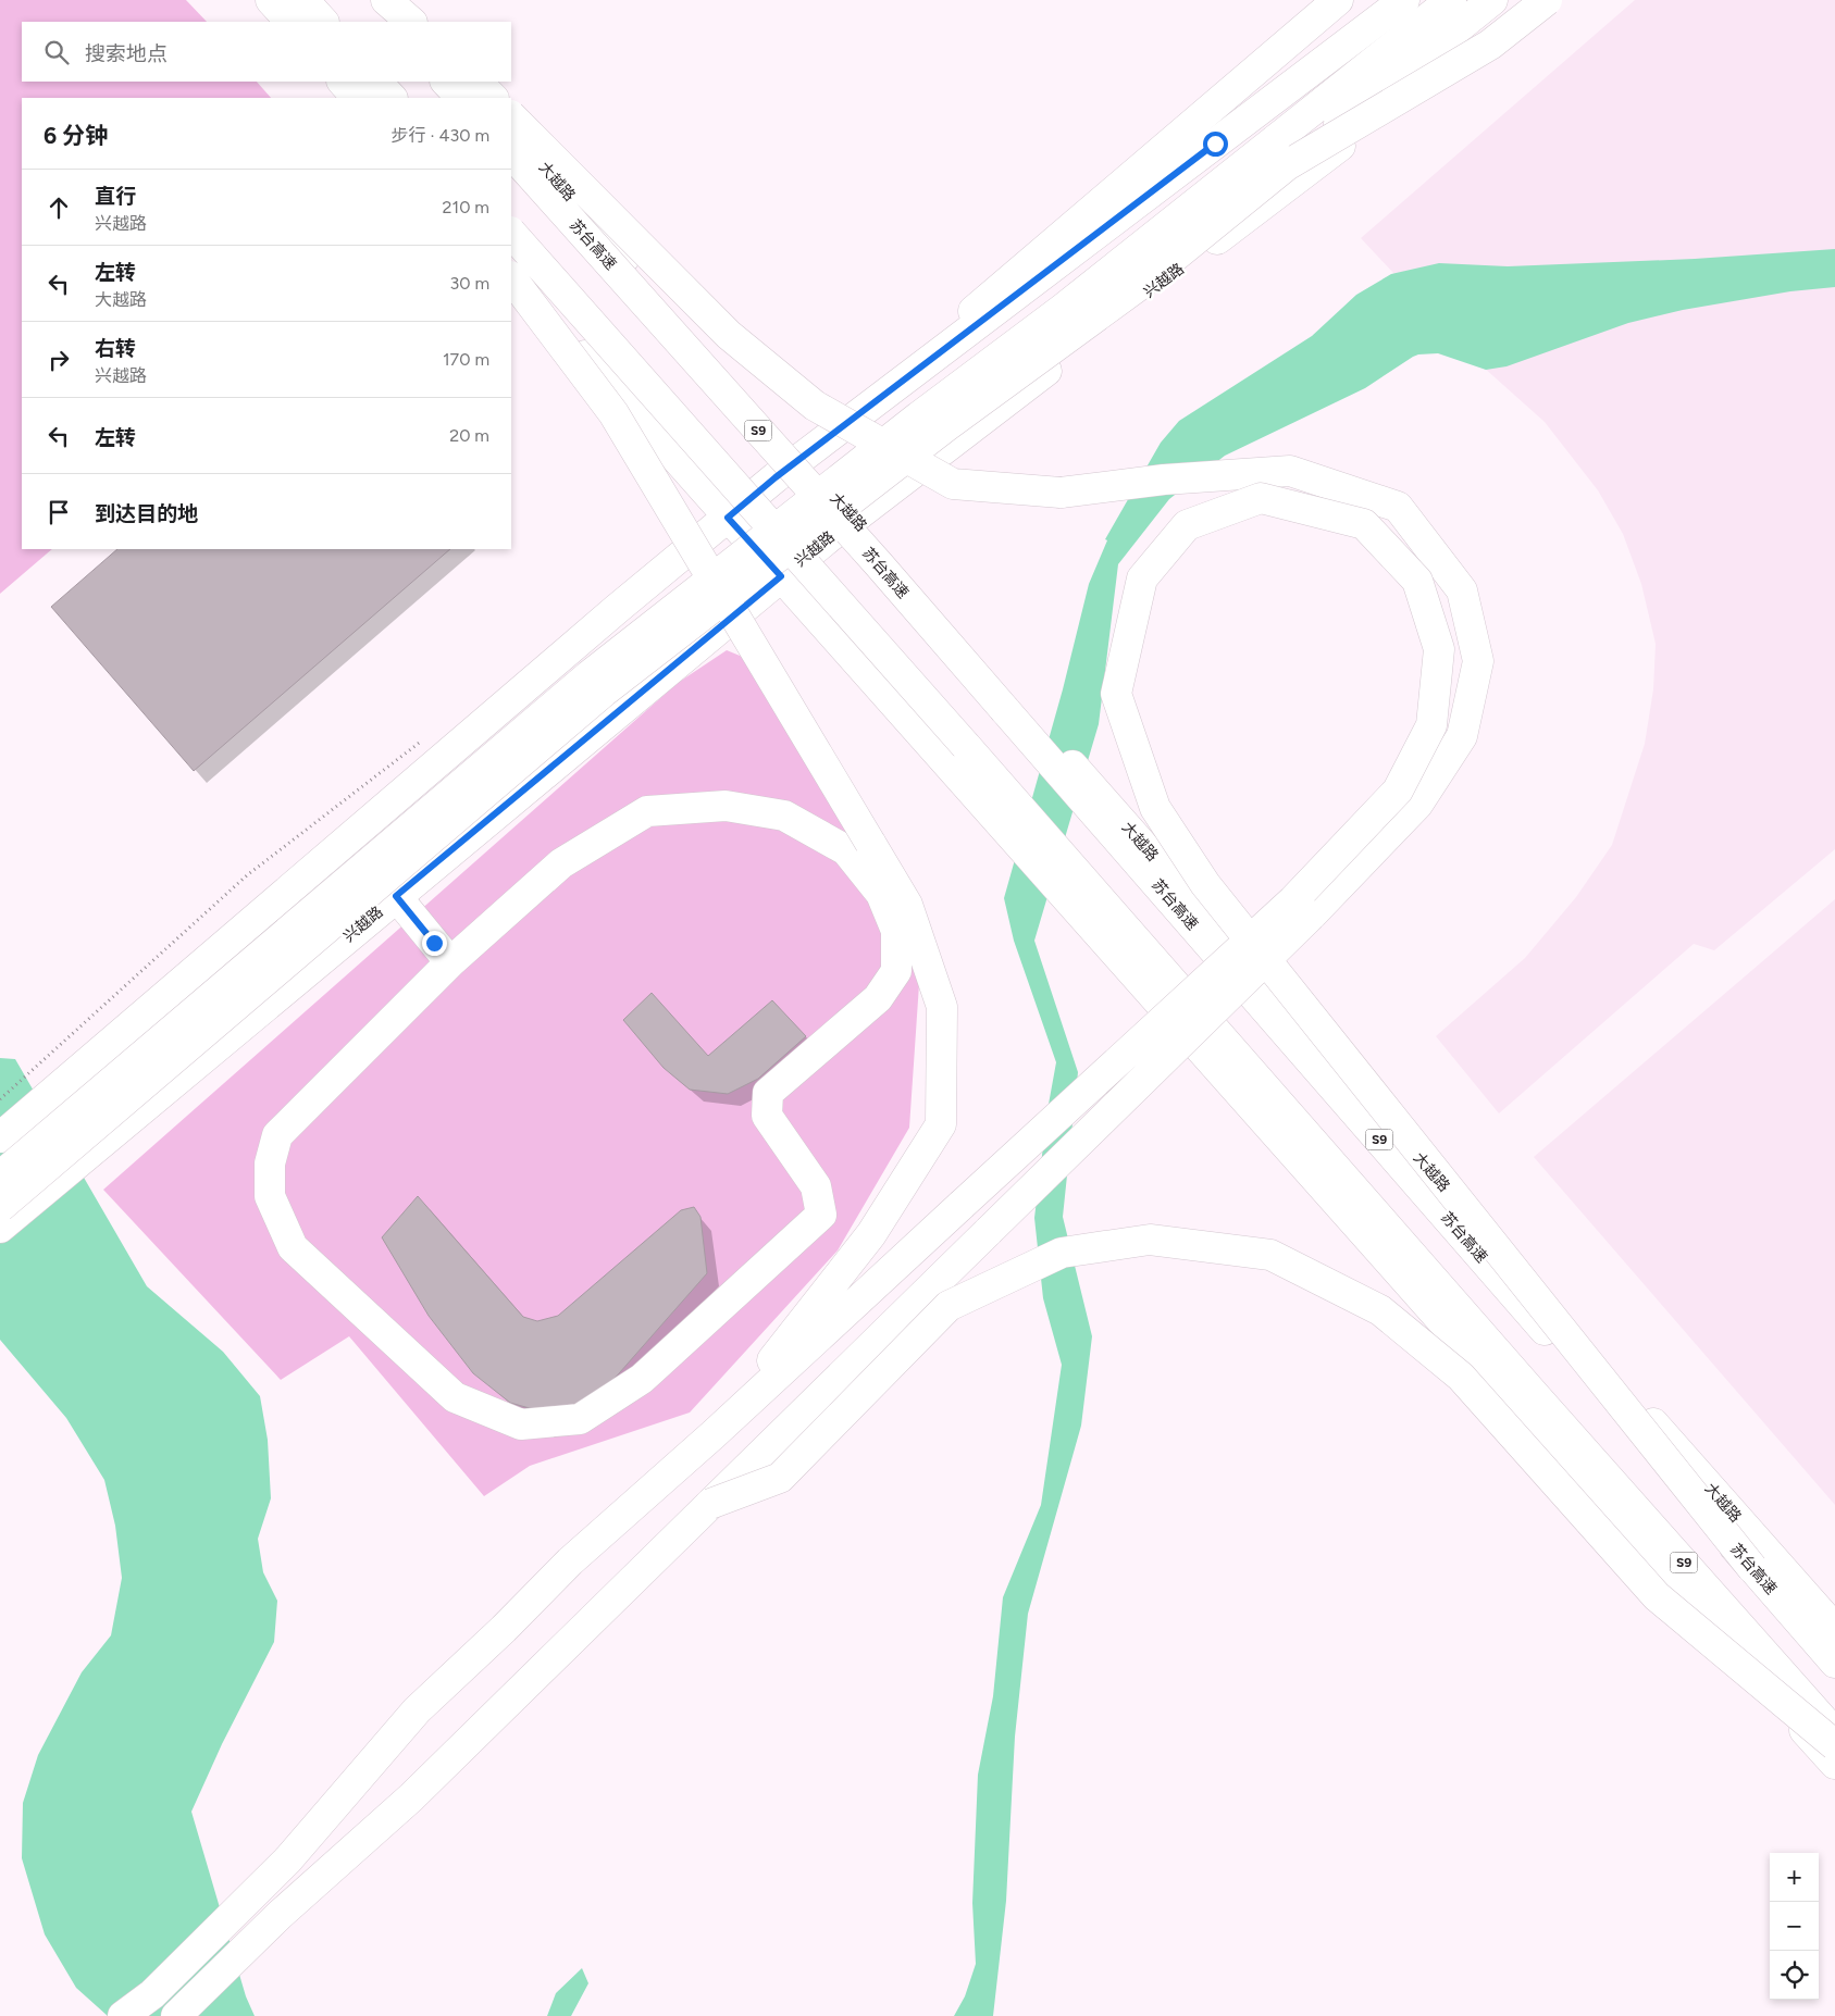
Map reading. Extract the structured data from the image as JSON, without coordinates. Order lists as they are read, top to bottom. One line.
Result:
{"streets":{"main road":["大越路","苏台高速","兴越路","S9"]},"crossings":[["大越路","兴越路"]],"page":{"search":"搜索地点","heading":["6 分钟","步行 · 430 m"],"list":[["直行","兴越路","210 m"],["左转","大越路","30 m"],["右转","兴越路","170 m"],["左转","20 m"],"到达目的地"],"map_buttons":["+","−"]}}
